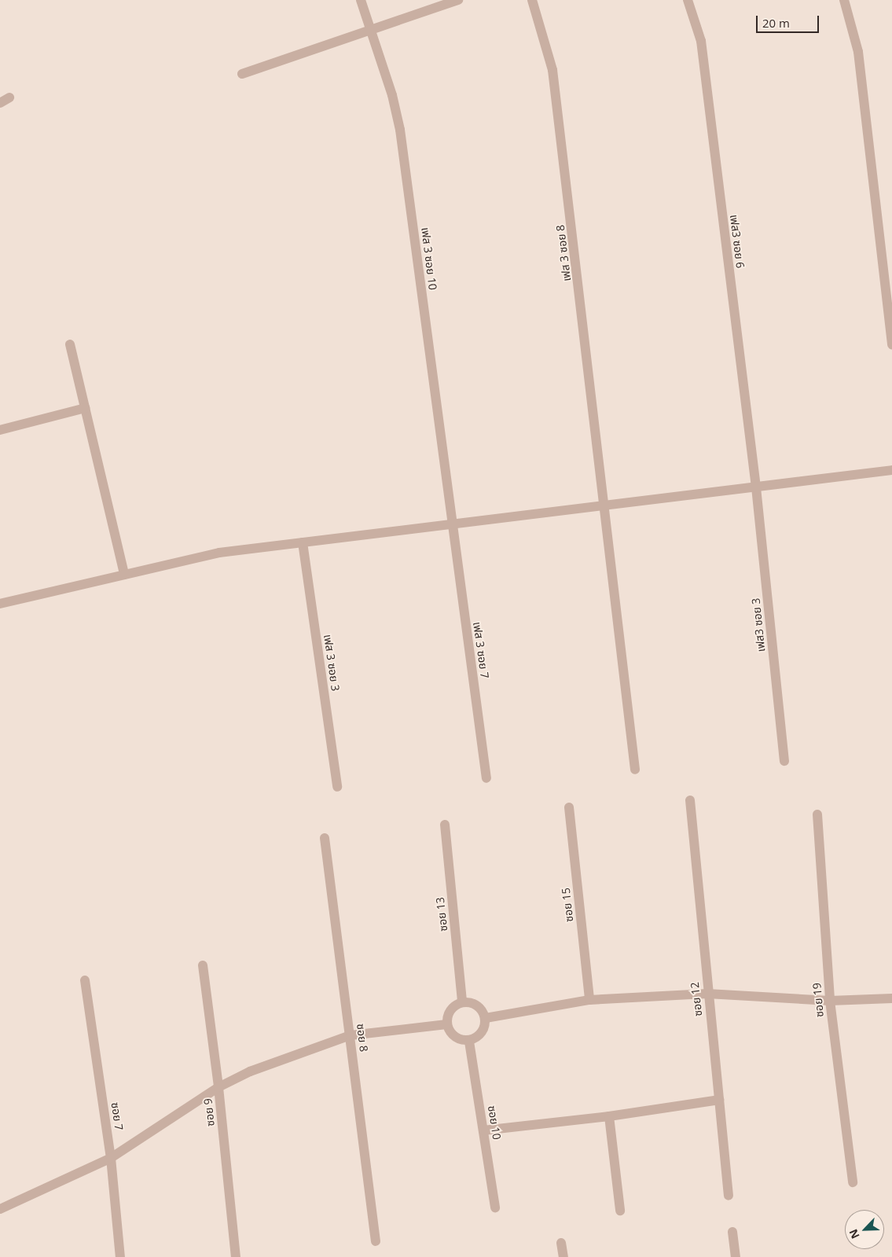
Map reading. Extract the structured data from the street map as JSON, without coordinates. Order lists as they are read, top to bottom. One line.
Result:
{"streets":{"street":["เฟส3 ซอย 6","เฟส 3 ซอย 8","เฟส 3 ซอย 10","เฟส3 ซอย 3","เฟส 3 ซอย 7","เฟส 3 ซอย 3","ซอย 15","ซอย 13","ซอย 12","ซอย 19","ซอย 8","ซอย 9","ซอย 7","ซอย 10"]},"crossings":[["เฟส3 ซอย 6","เฟส3 ซอย 3"],["เฟส 3 ซอย 10","เฟส 3 ซอย 7"],["ซอย 13","ซอย 10"]],"scale_bar":"20 m","north":"bottom left"}
